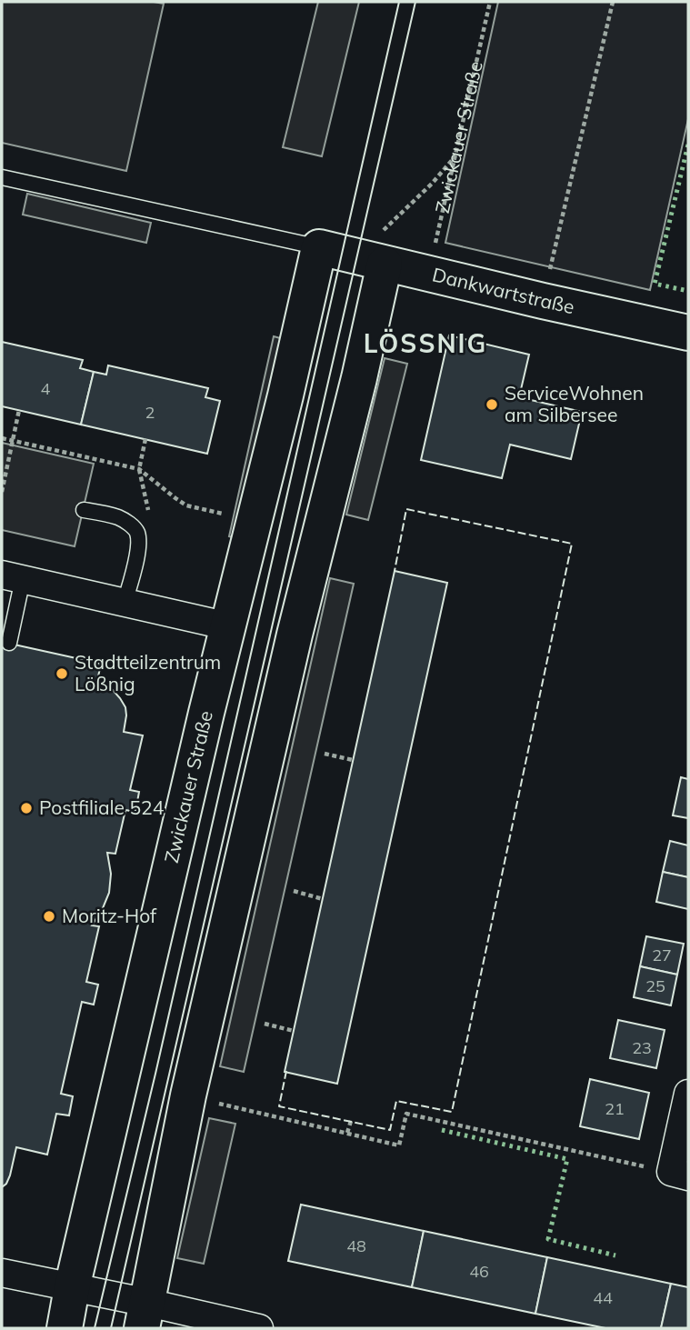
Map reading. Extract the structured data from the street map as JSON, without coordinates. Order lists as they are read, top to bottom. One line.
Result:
{"streets":{"main road":["Zwickauer Straße","Dankwartstraße"]},"crossings":[["Zwickauer Straße","Dankwartstraße"]],"districts":["LÖSSNIG"],"places":["ServiceWohnen am Silbersee","Stadtteilzentrum Lößnig","Postfiliale 524","Moritz-Hof"],"house_numbers":["4","2","27","25","23","21","48","46","44"]}
